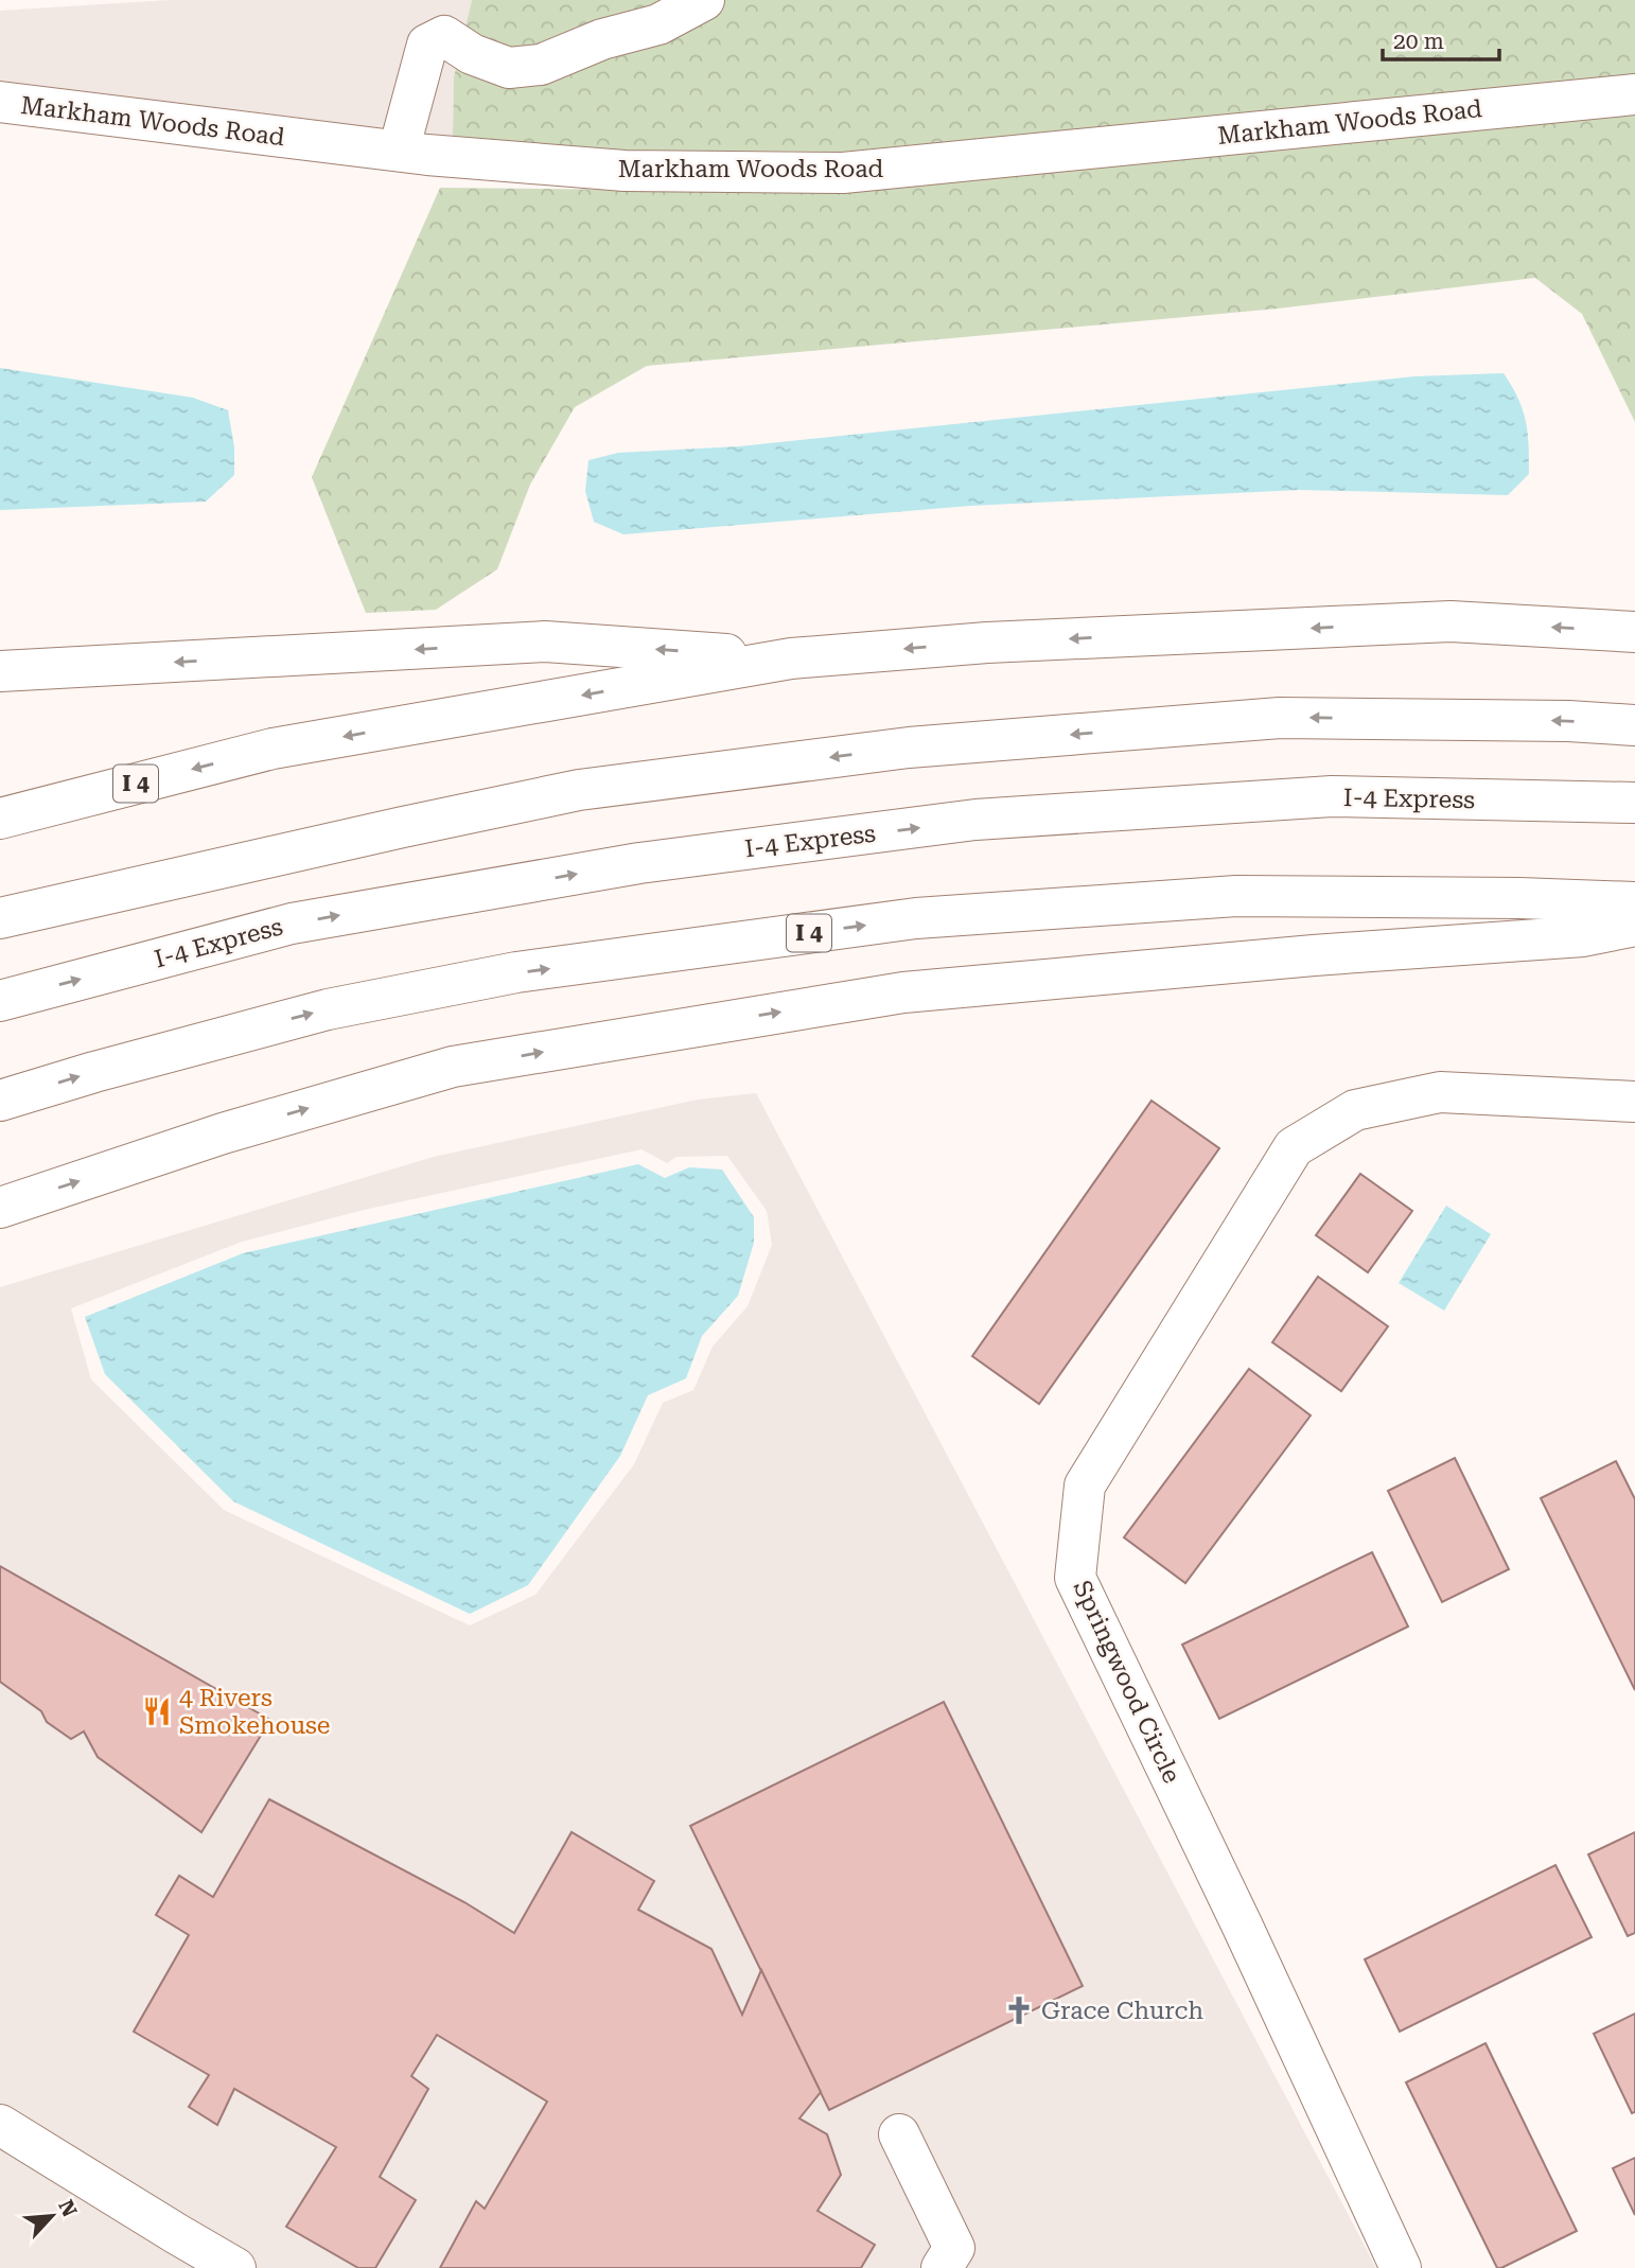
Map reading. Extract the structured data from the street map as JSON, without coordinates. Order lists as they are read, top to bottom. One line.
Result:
{"streets":{"main road":["Markham Woods Road","I 4","I-4 Express","Springwood Circle"]},"places":{"restaurant":["4 Rivers Smokehouse"],"church":["Grace Church"]},"scale_bar":"20 m","north":"top right"}
